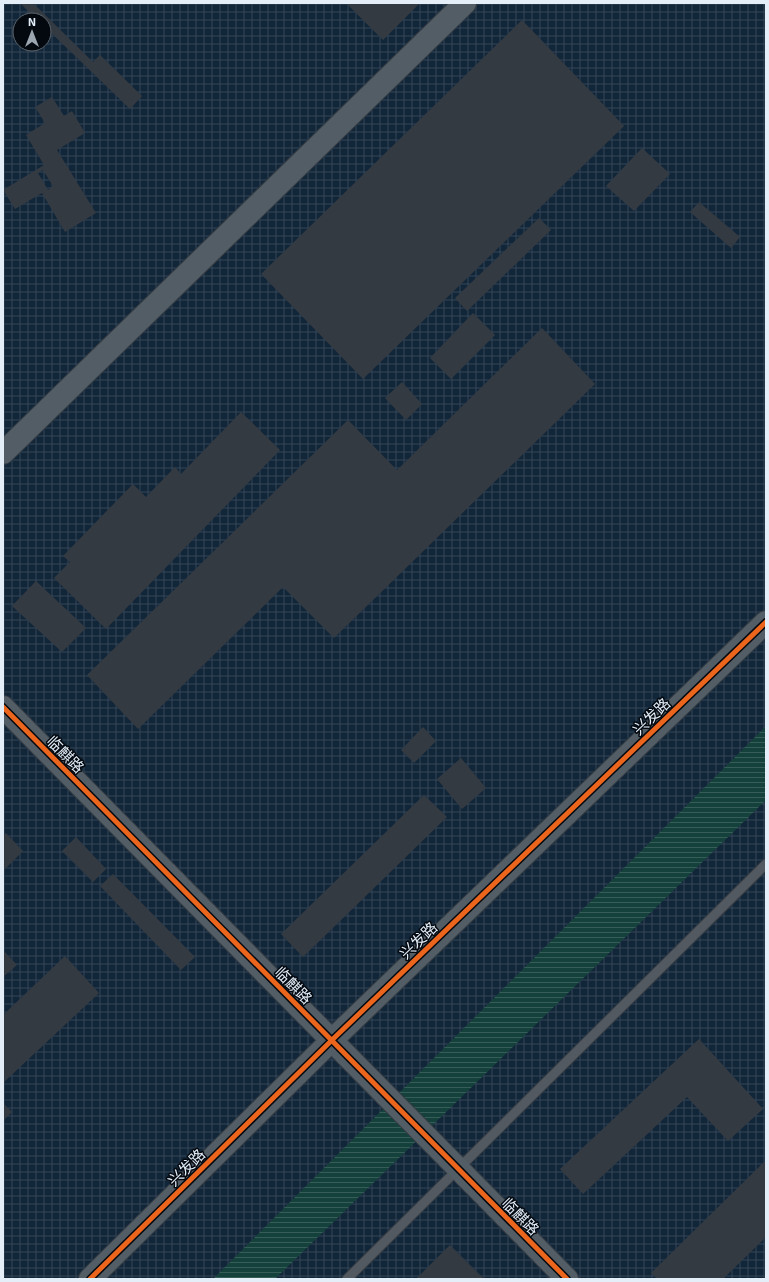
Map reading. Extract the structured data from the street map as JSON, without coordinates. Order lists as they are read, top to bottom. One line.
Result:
{"streets":{"street":["兴发路","临麒路"]},"crossings":[["兴发路","临麒路"]],"north":"top"}
